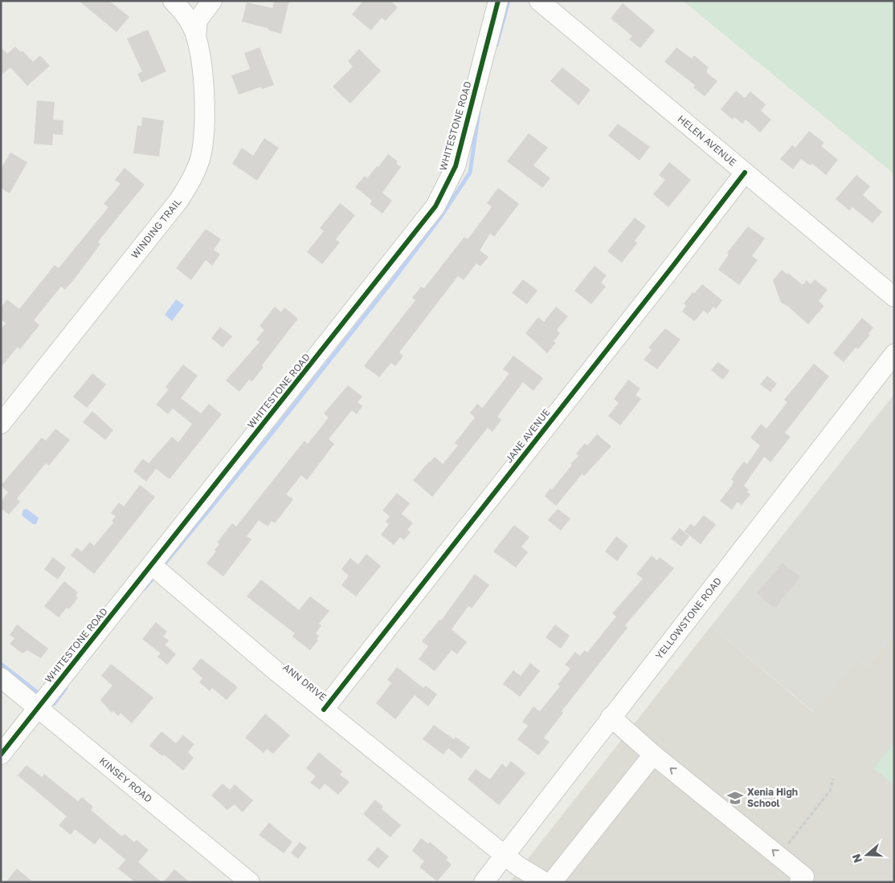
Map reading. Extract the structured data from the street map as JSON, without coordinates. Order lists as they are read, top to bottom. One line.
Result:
{"streets":{"street":["WHITESTONE ROAD","HELEN AVENUE","WINDING TRAIL","JANE AVENUE","YELLOWSTONE ROAD","ANN DRIVE","KINSEY ROAD"]},"crossings":[["WHITESTONE ROAD","ANN DRIVE"],["WHITESTONE ROAD","KINSEY ROAD"],["HELEN AVENUE","JANE AVENUE"],["JANE AVENUE","ANN DRIVE"],["YELLOWSTONE ROAD","ANN DRIVE"]],"places":{"school or university":["Xenia High School"]},"north":"left"}
